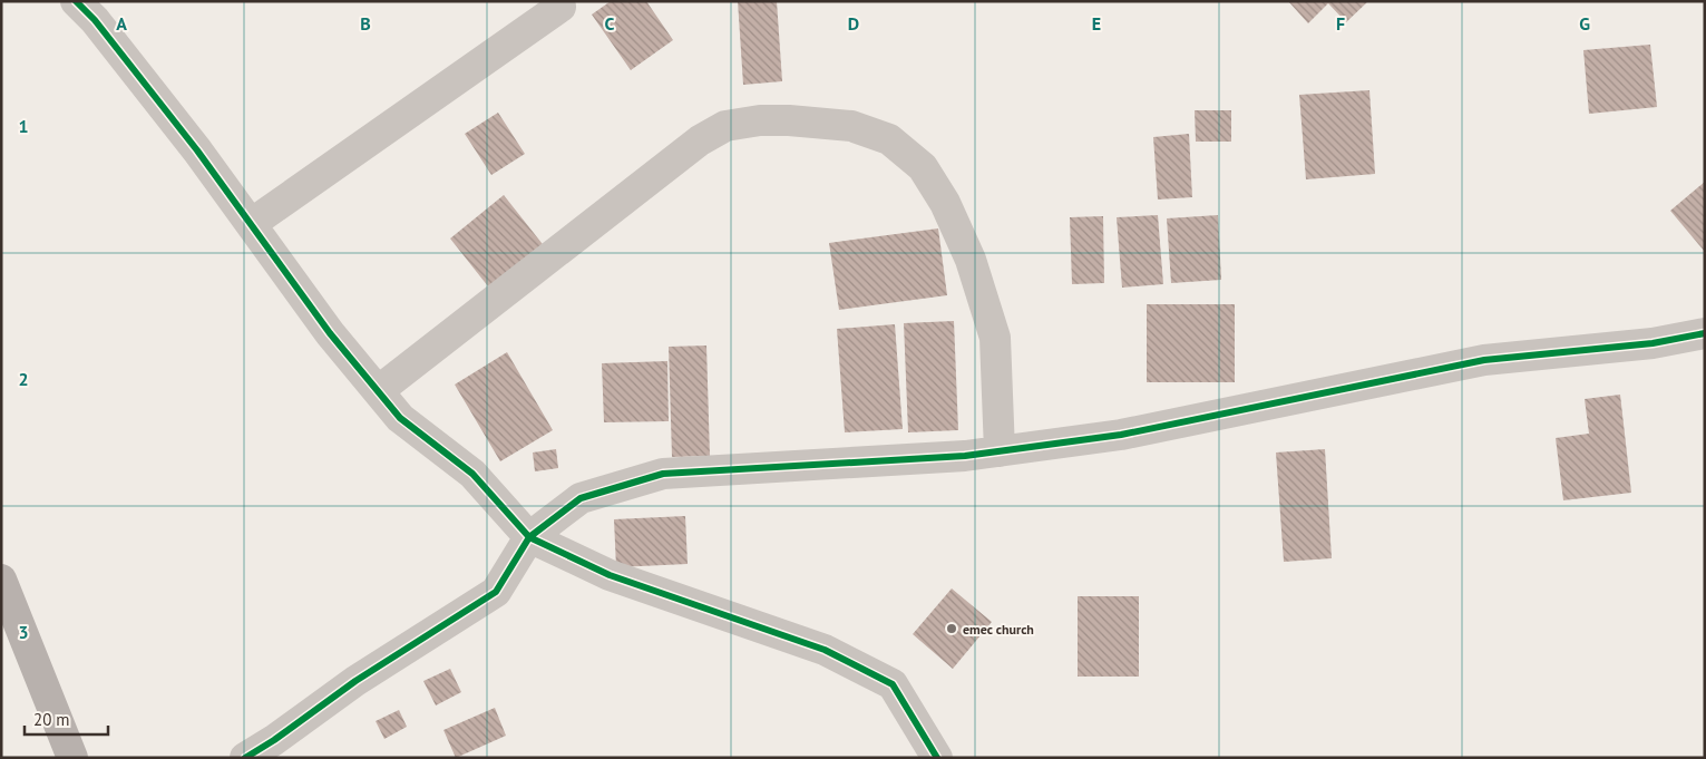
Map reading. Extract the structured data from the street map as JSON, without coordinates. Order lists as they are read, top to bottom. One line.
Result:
{"places":["emec church"],"scale_bar":"20 m","grid":{"columns":["A","B","C","D","E","F","G"],"rows":["1","2","3"]}}
